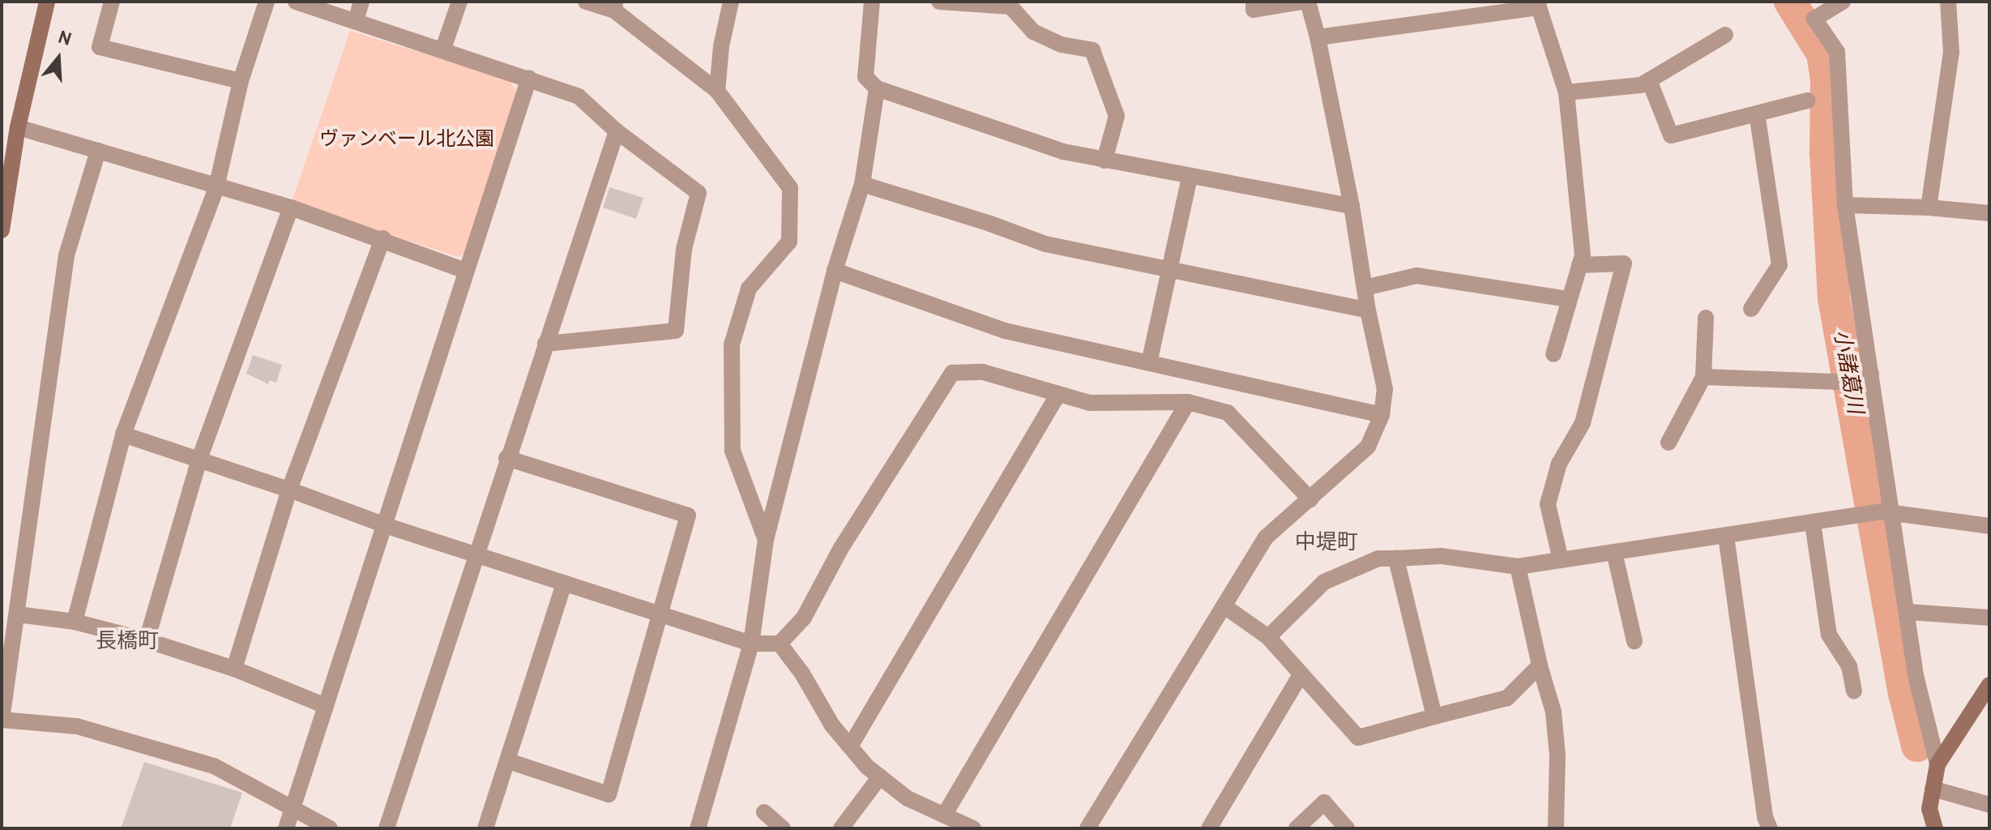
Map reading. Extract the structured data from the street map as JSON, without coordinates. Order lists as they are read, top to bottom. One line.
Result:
{"districts":["中堤町","長橋町"],"water":["小諸葛川"],"parks":["ヴァンベール北公園"],"north":"top"}
